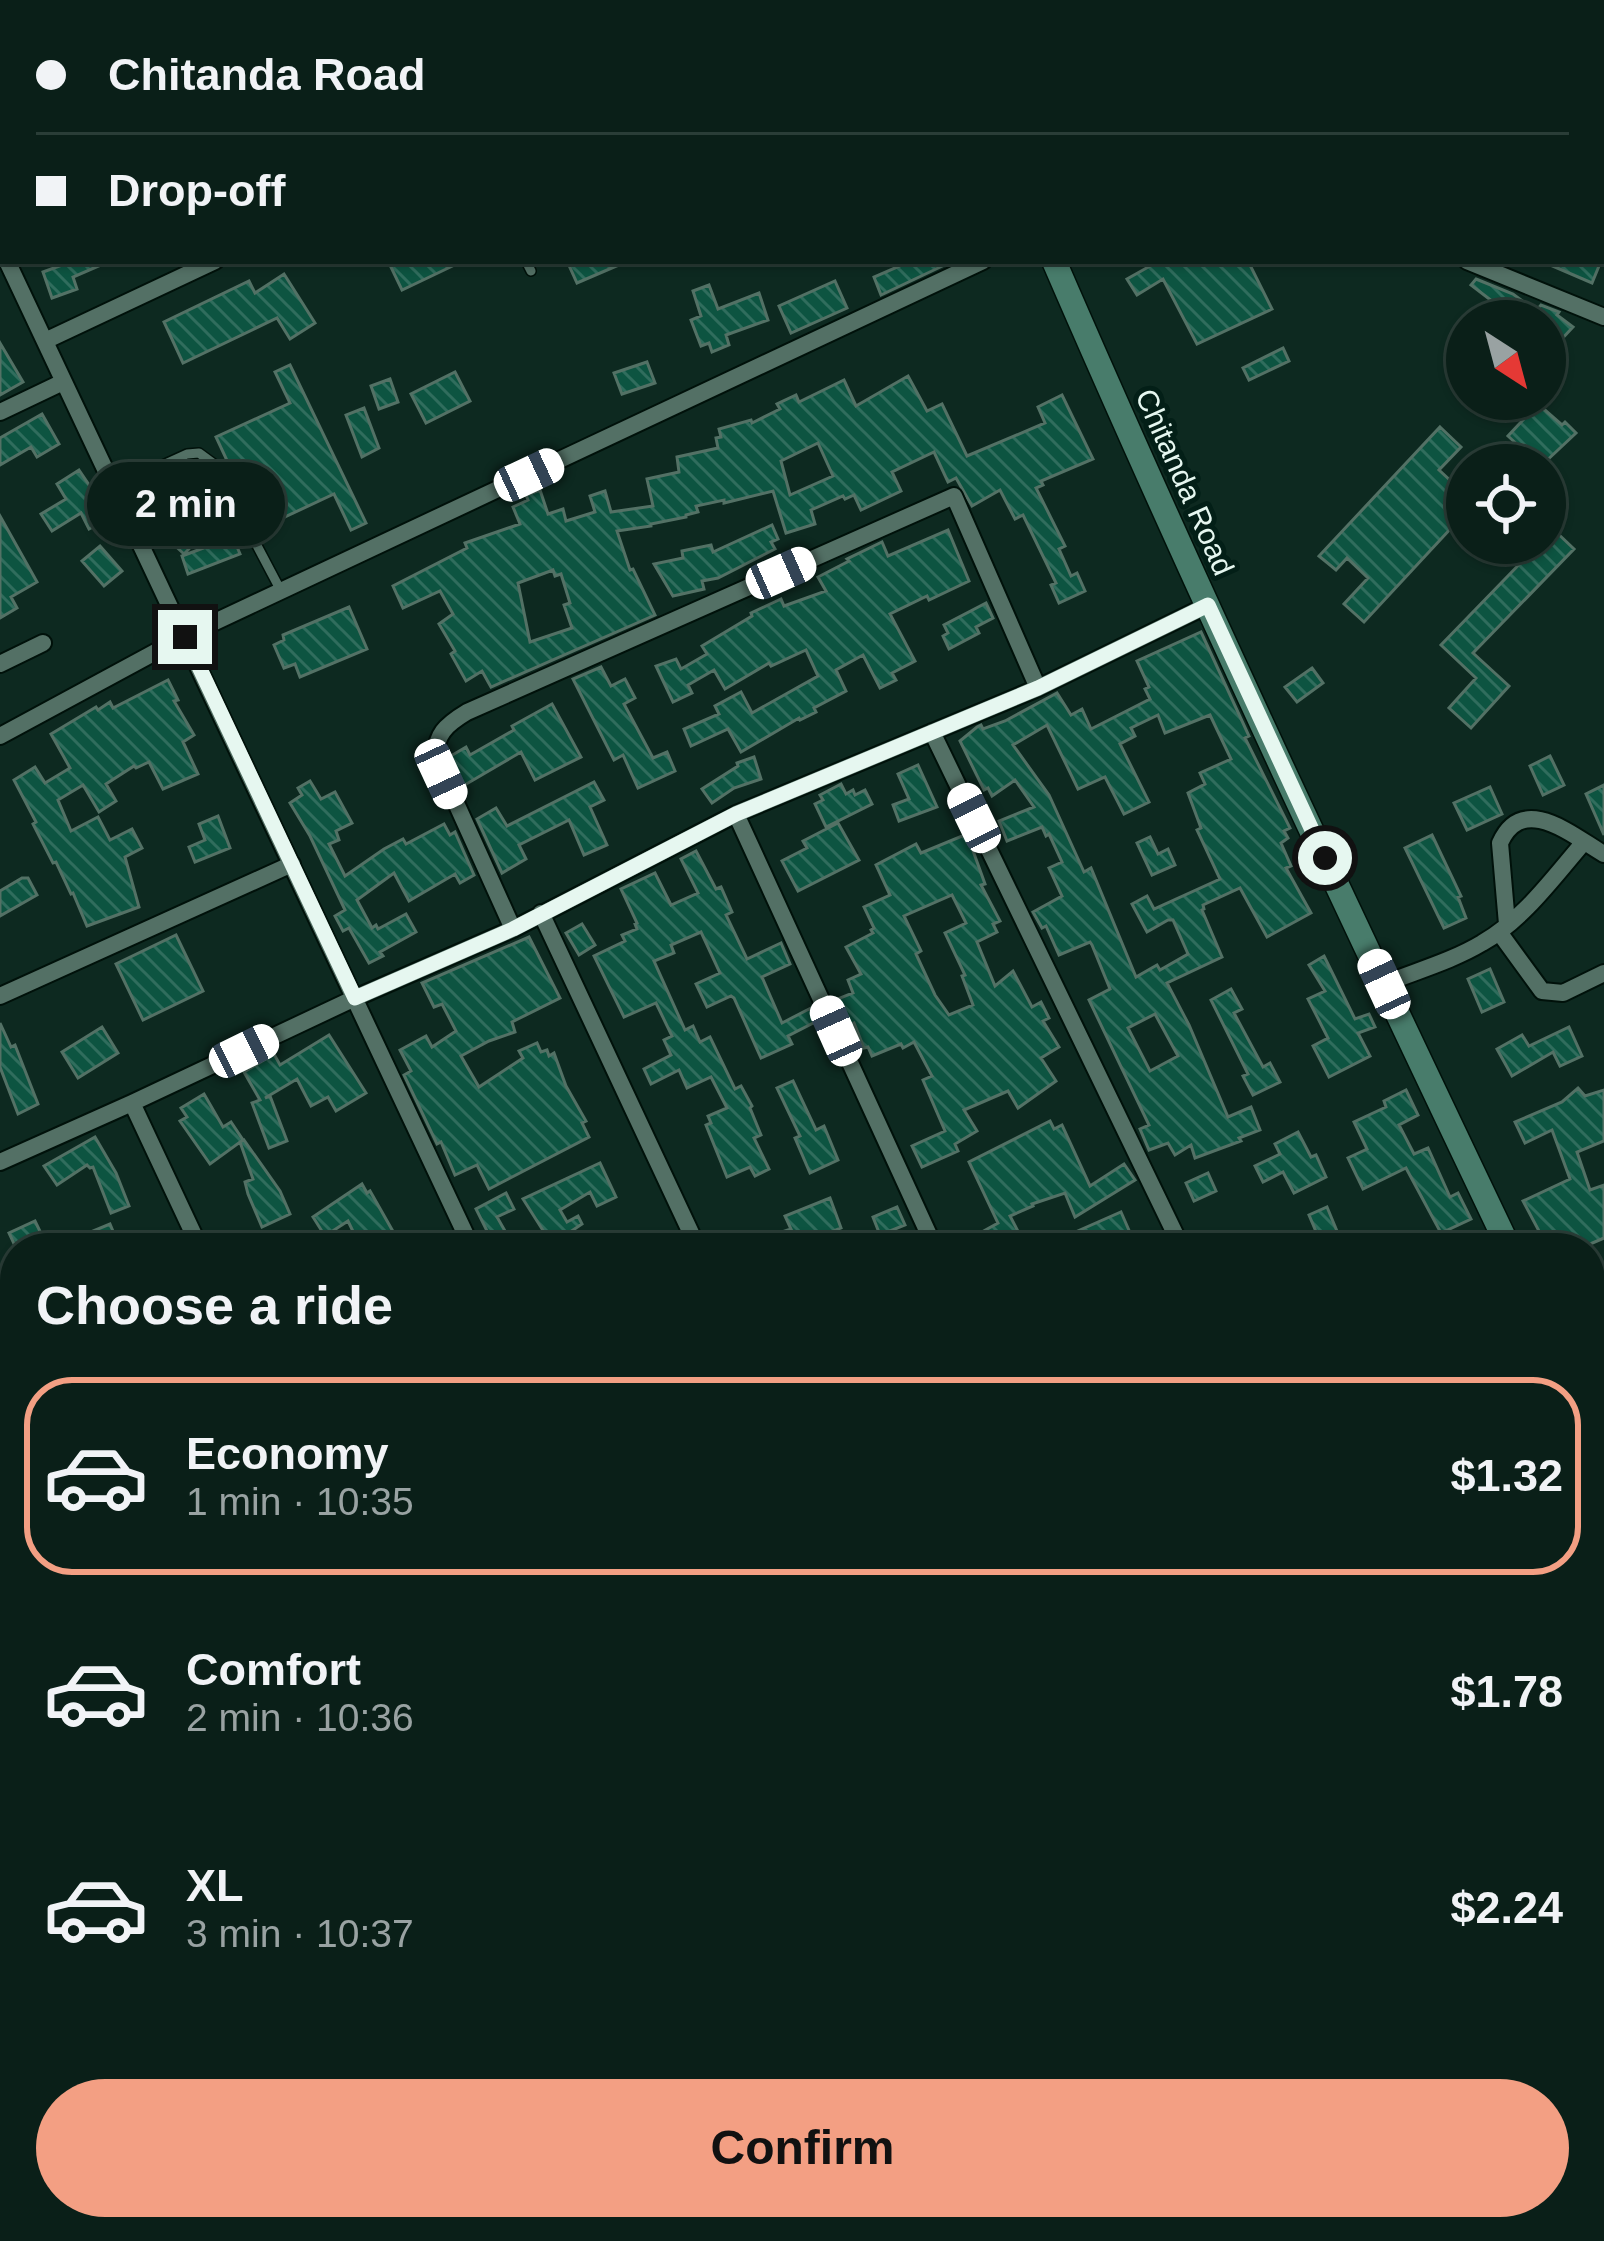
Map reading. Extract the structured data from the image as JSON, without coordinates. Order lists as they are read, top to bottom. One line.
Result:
{"streets":{"street":["Chitanda Road"]},"north":"bottom right","page":{"banner":["Chitanda Road","Drop-off"],"bubble":"2 min","heading":"Choose a ride","list":[{"name":"Economy","note":"1 min · 10:35","value":"$1.32"},{"name":"Comfort","note":"2 min · 10:36","value":"$1.78"},{"name":"XL","note":"3 min · 10:37","value":"$2.24"}],"buttons":"Confirm"}}
